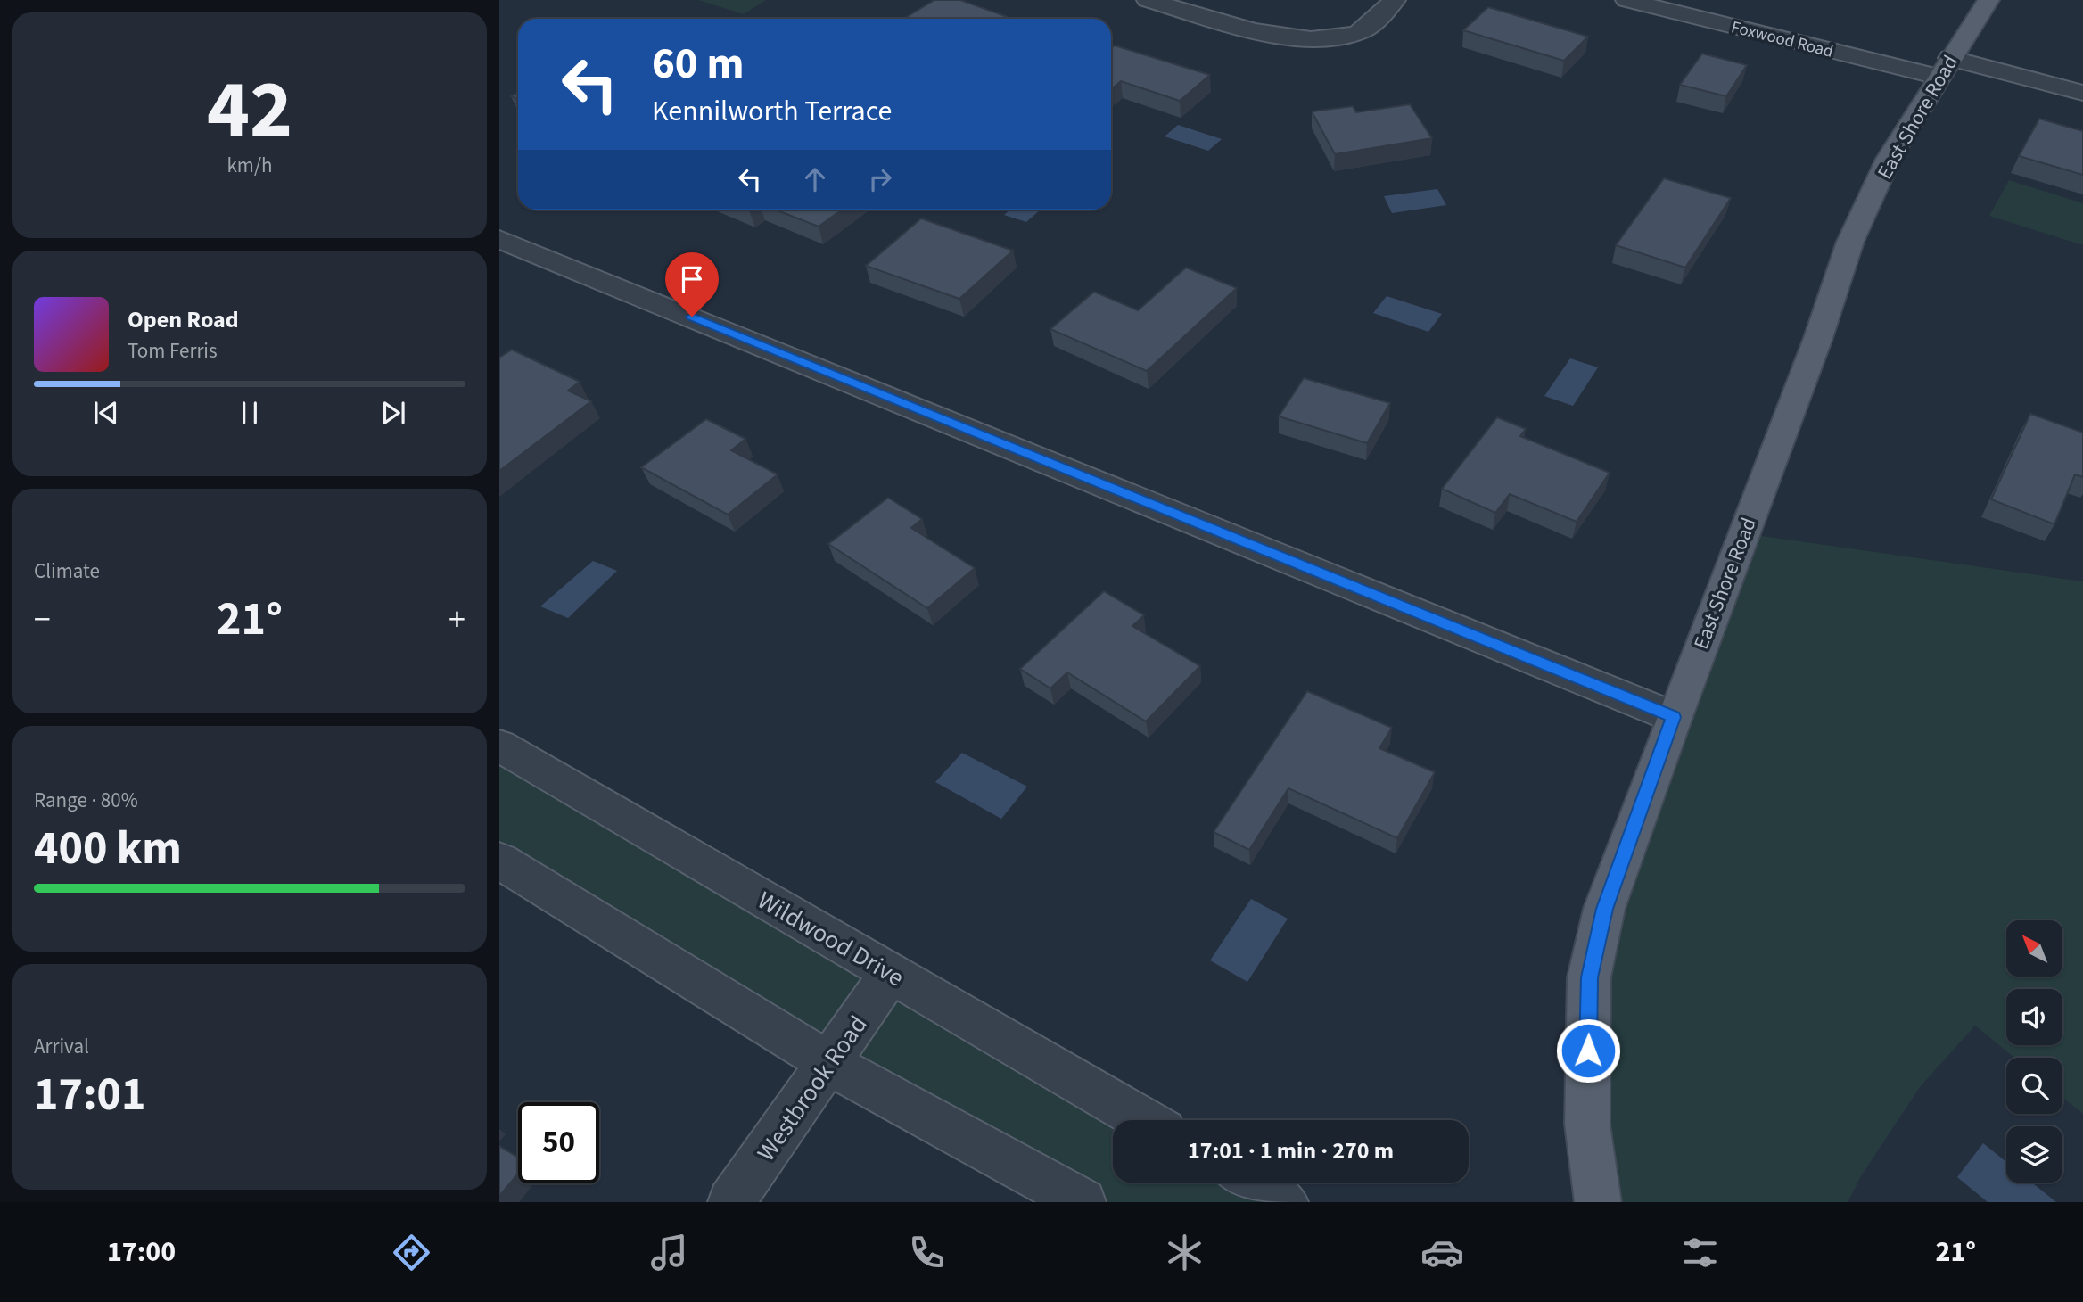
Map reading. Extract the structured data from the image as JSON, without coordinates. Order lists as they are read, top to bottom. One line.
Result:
{"streets":{"main road":["East Shore Road"],"street":["Foxwood Road","Wildwood Drive","Westbrook Road"]},"crossings":[["Foxwood Road","East Shore Road"],["Wildwood Drive","Westbrook Road"]],"north":"top left","page":{"tile":[["42","km/h"],"Climate",["Range · 80%","400 km"],["Arrival","17:01"]],"turn":["60 m","Kennilworth Terrace"],"song":["Open Road","Tom Ferris"],"heat":["−","21°","+"],"limit":"50","trip":"17:01 · 1 min · 270 m","tabs":["17:00","21°"]}}
